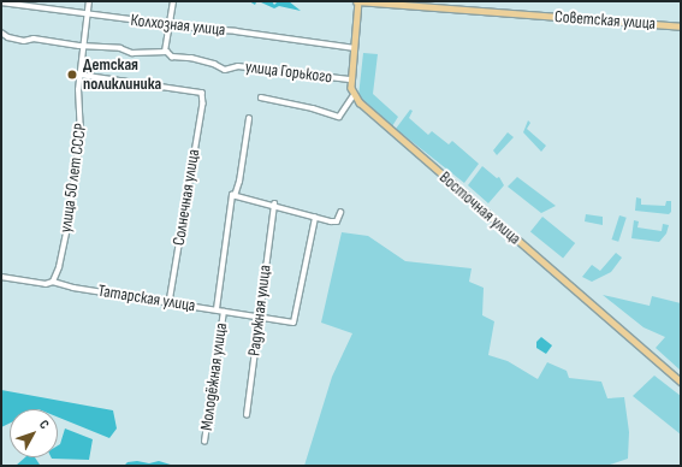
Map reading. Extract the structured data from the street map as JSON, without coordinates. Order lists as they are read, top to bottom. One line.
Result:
{"streets":{"main road":["Советская улица","Восточная улица"],"street":["Колхозная улица","улица Горького","улица 50 лет СССР","Солнечная улица","Татарская улица","Радужная улица","Молодёжная улица"]},"crossings":[["Колхозная улица","улица 50 лет СССР"],["улица Горького","Восточная улица"],["улица 50 лет СССР","Солнечная улица"],["улица 50 лет СССР","Татарская улица"],["Солнечная улица","Татарская улица"],["Татарская улица","Радужная улица"],["Татарская улица","Молодёжная улица"]],"places":["Детская поликлиника"],"north":"top right"}
